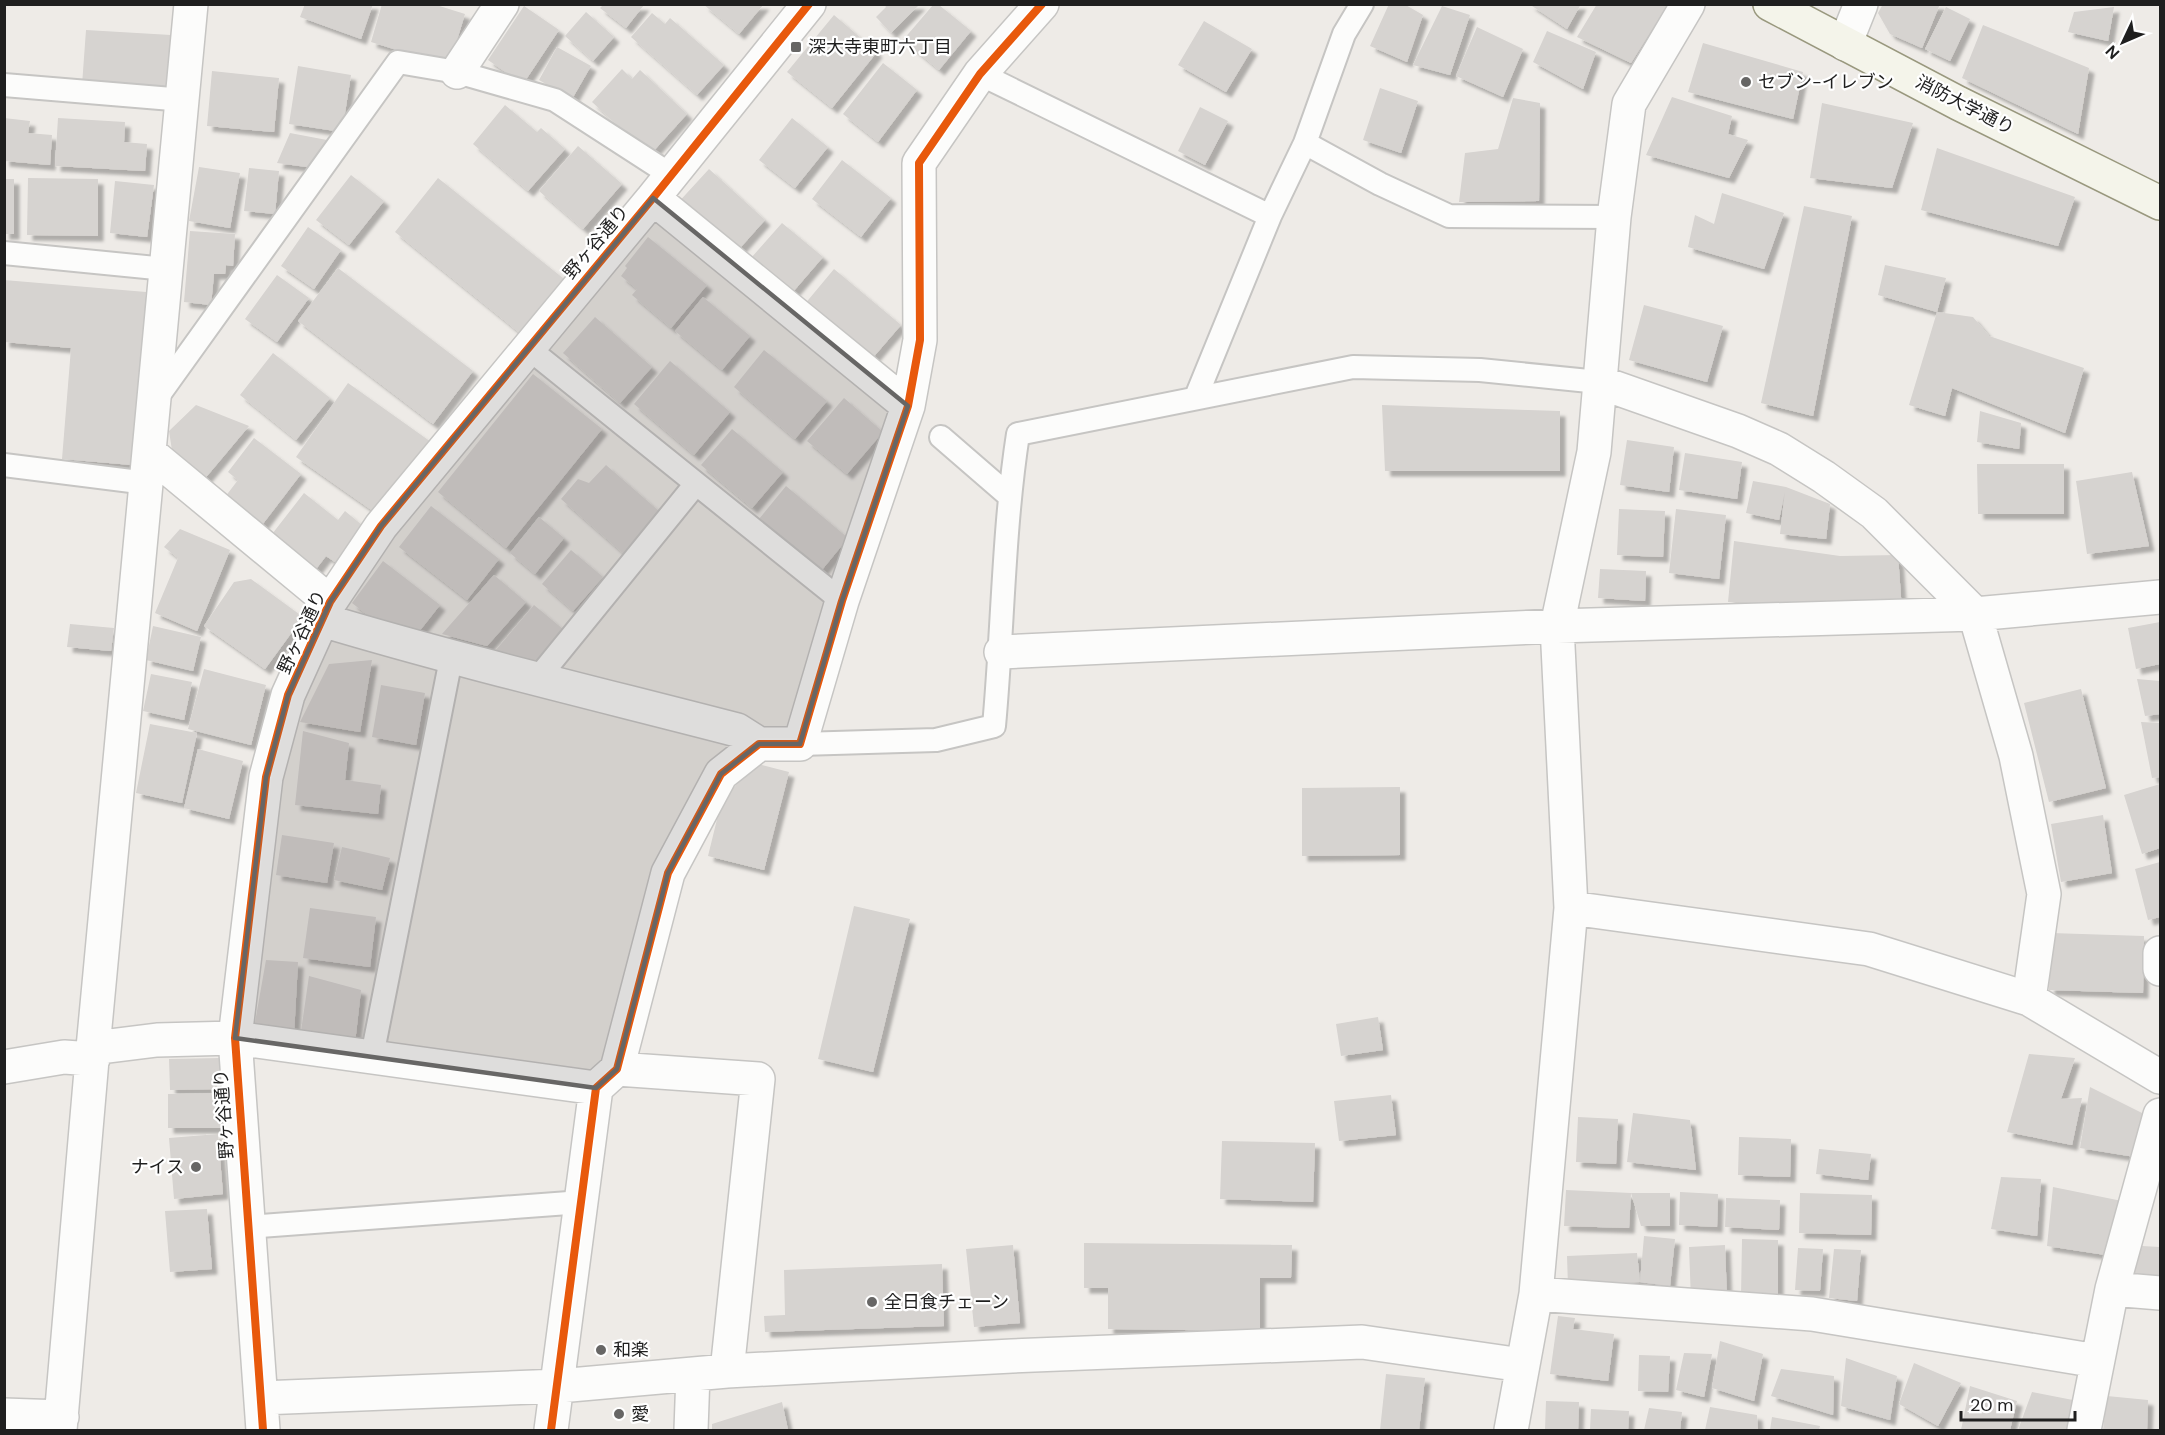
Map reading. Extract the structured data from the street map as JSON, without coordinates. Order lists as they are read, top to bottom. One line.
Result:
{"streets":{"street":["消防大学通り","野ヶ谷通り"]},"places":{"transit":["深大寺東町六丁目"],"other":["セブン-イレブン","ナイス","全日食チェーン","和楽","愛"]},"scale_bar":"20 m","north":"bottom left"}
